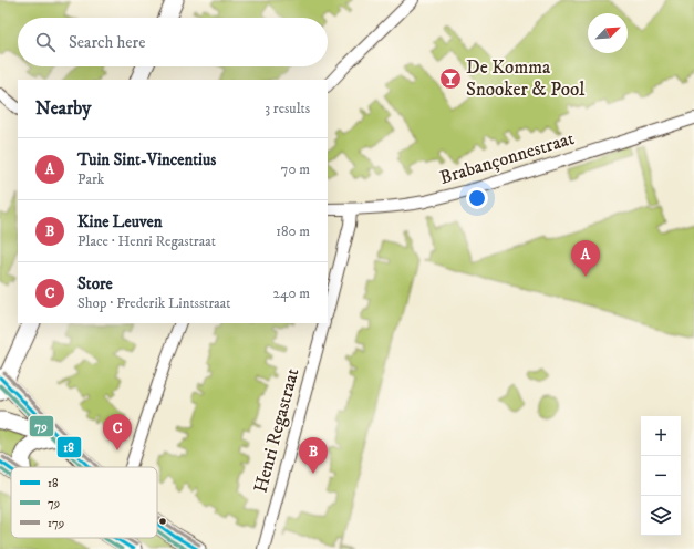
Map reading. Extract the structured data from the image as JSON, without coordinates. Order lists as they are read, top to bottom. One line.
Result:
{"streets":{"street":["Brabançonnestraat","Henri Regastraat"]},"places":{"bar":["De Komma Snooker & Pool"]},"lines":["transit line 179","transit line 18","transit line 79"],"legend":["18","79","179"],"north":"top right","page":{"search":"Search here","heading":["Nearby","3 results"],"list":[{"mark":"A","name":"Tuin Sint-Vincentius","note":"Park","value":"70 m"},{"mark":"B","name":"Kine Leuven","note":"Place · Henri Regastraat","value":"180 m"},{"mark":"C","name":"Store","note":"Shop · Frederik Lintsstraat","value":"240 m"}],"pins":["A","C","B"],"map_buttons":["+","−"]}}
